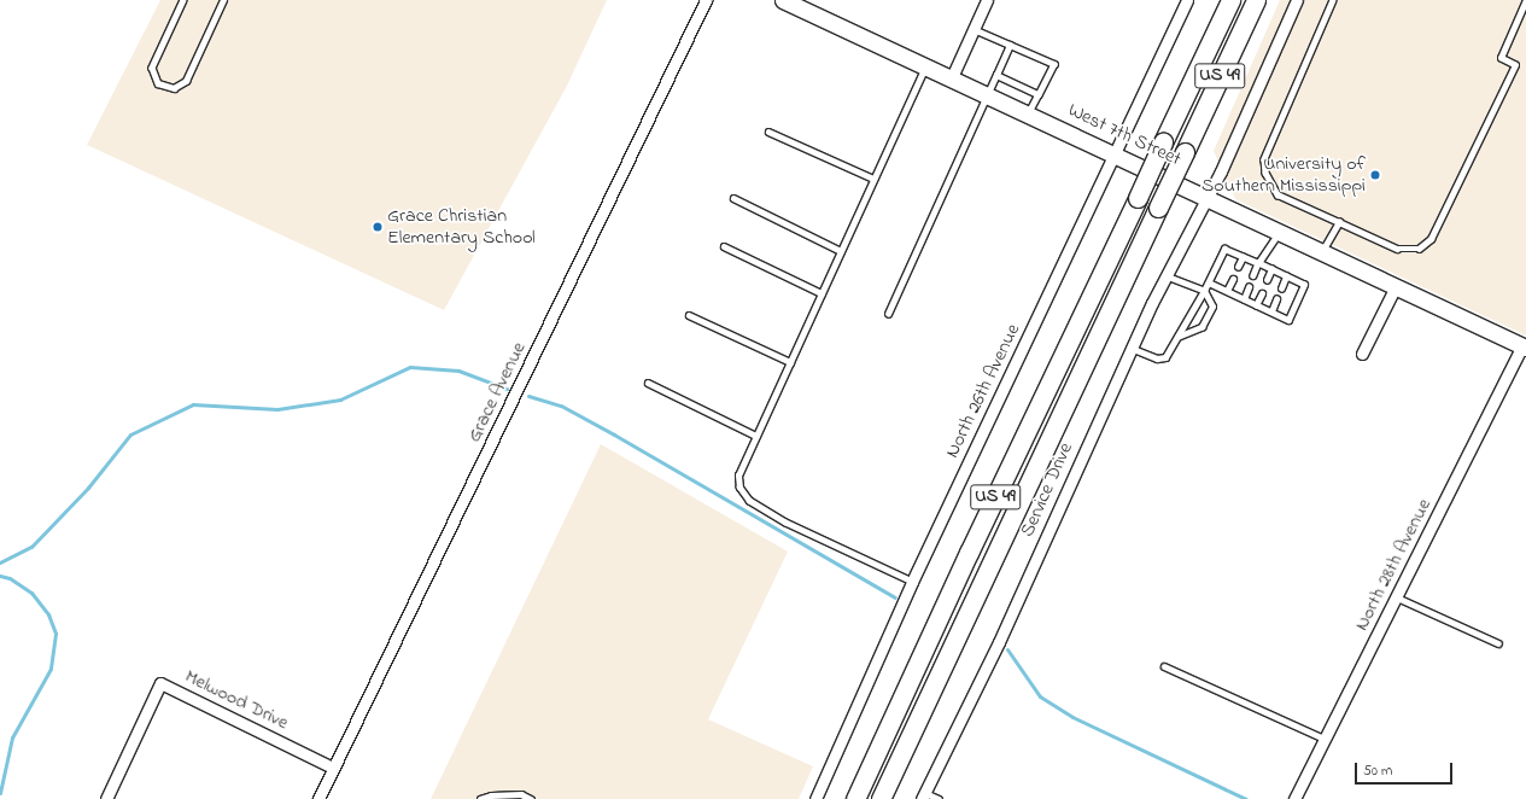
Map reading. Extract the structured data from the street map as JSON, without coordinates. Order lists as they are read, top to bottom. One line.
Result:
{"streets":{"main road":["US 49","West 7th Street"],"street":["North 26th Avenue","Grace Avenue","Service Drive","North 28th Avenue","Melwood Drive"]},"crossings":[["West 7th Street","North 26th Avenue"],["West 7th Street","Service Drive"],["West 7th Street","North 28th Avenue"],["Grace Avenue","Melwood Drive"]],"places":["University of Southern Mississippi","Grace Christian Elementary School"],"scale_bar":"50 m"}
